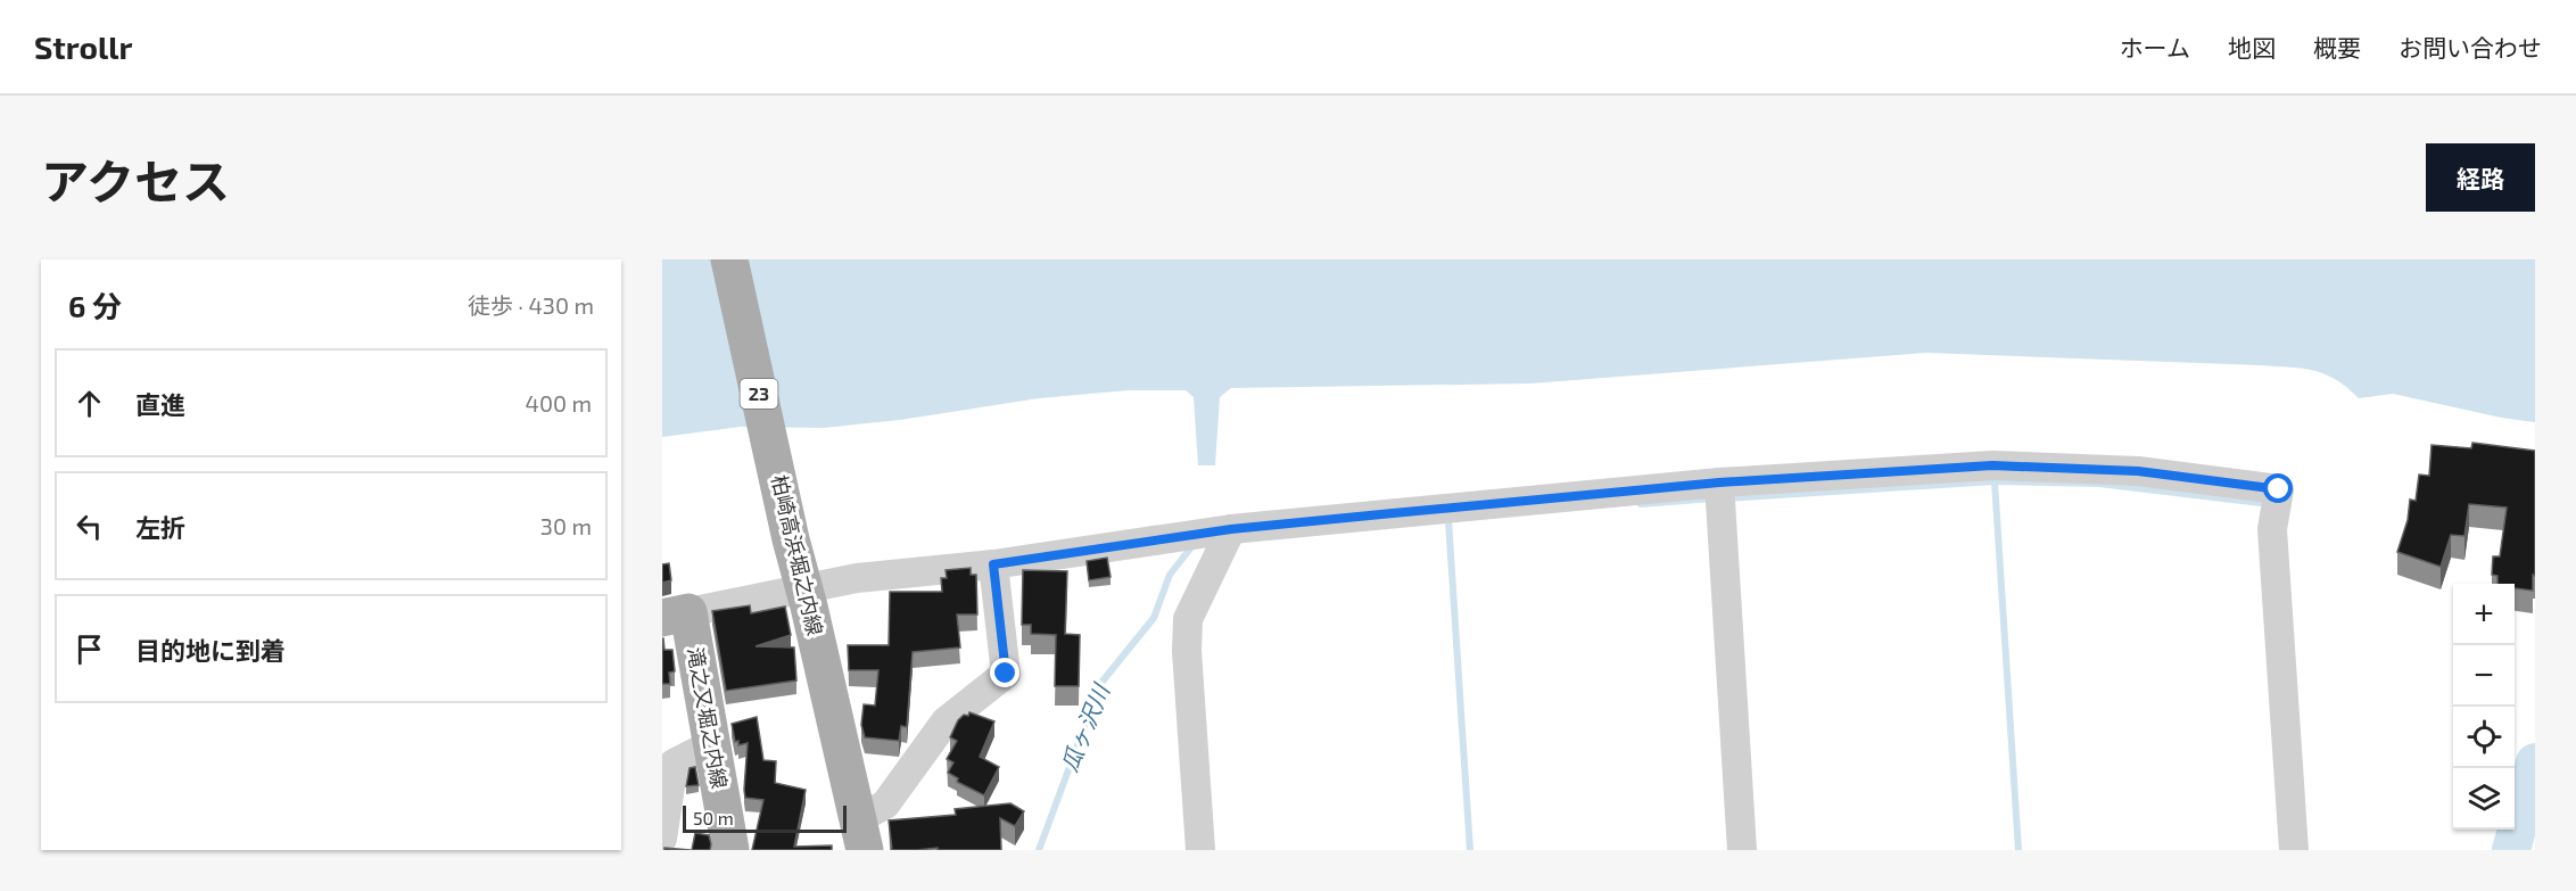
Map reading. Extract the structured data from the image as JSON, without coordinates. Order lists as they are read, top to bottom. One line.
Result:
{"streets":{"main road":["23","柏崎高浜堀之内線","滝之又堀之内線"]},"water":["瓜ヶ沢川"],"scale_bar":"50 m","page":{"header":"Strollr","nav":["ホーム","地図","概要","お問い合わせ"],"title":"アクセス","buttons":"経路","heading":["6 分","徒歩 · 430 m"],"list":[["直進","400 m"],["左折","30 m"],"目的地に到着"],"map_buttons":["+","−"],"scale":"50 m"}}
